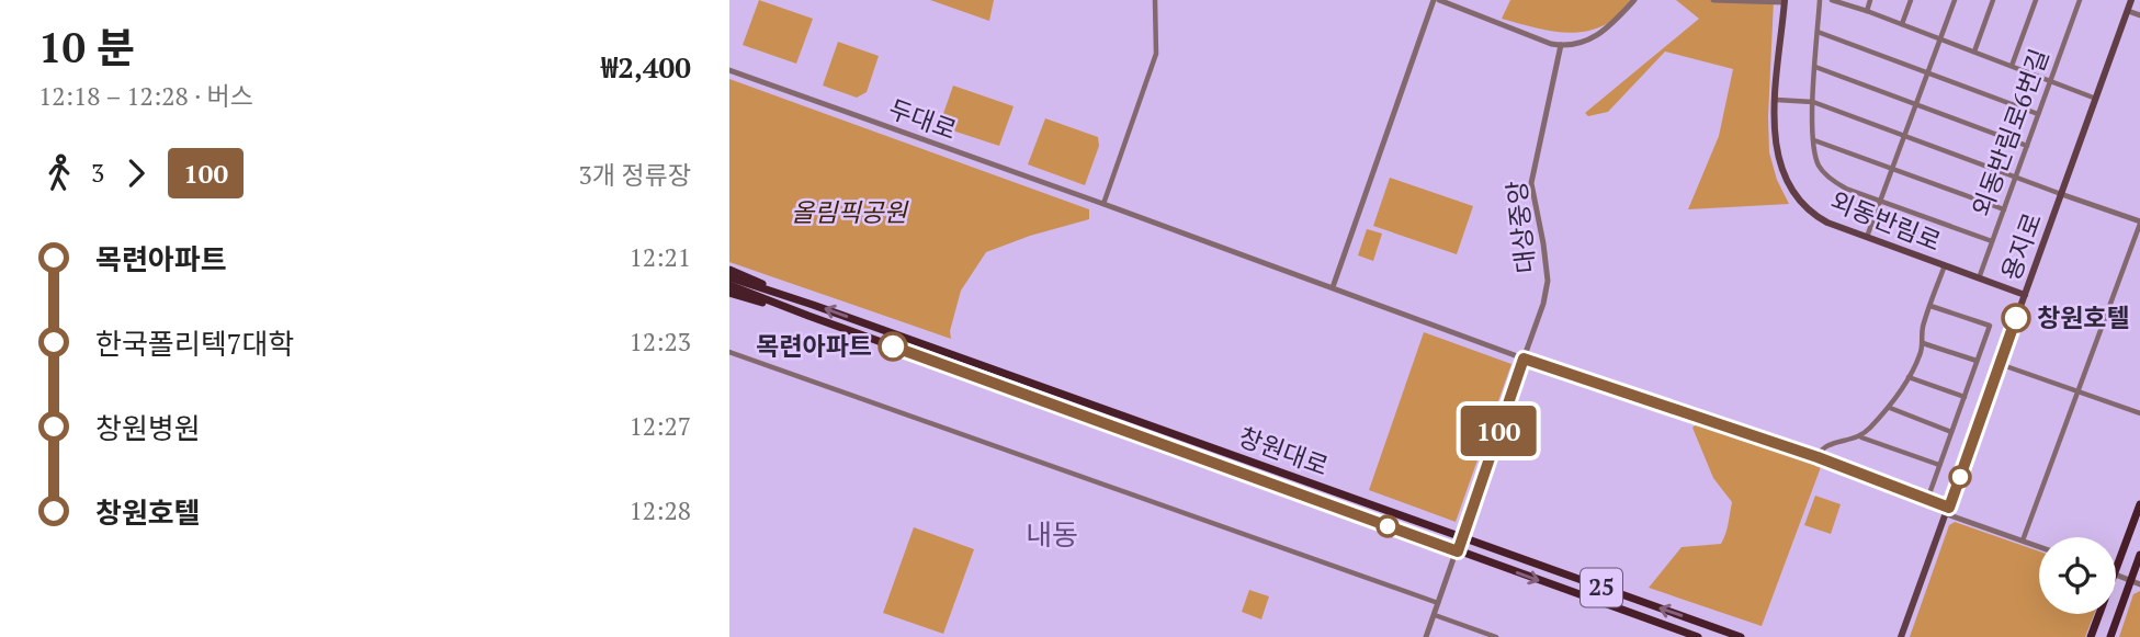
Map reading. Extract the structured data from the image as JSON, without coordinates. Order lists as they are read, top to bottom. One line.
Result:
{"streets":{"main road":["외동반림로","용지로","창원대로","25"],"street":["두대로","외동반림로6번길","대상중앙"]},"crossings":[["두대로","대상중앙"],["외동반림로6번길","외동반림로"],["외동반림로","용지로"]],"districts":["내동"],"parks":["올림픽공원"],"places":["창원호텔","목련아파트"],"lines":["bus line 100"],"page":{"heading":["10 분","12:18 – 12:28 · 버스","₩2,400"],"on_map":"100","legs":["3","100","3개 정류장"],"list":[{"name":"목련아파트","value":"12:21"},{"name":"한국폴리텍7대학","value":"12:23"},{"name":"창원병원","value":"12:27"},{"name":"창원호텔","value":"12:28"}]}}
